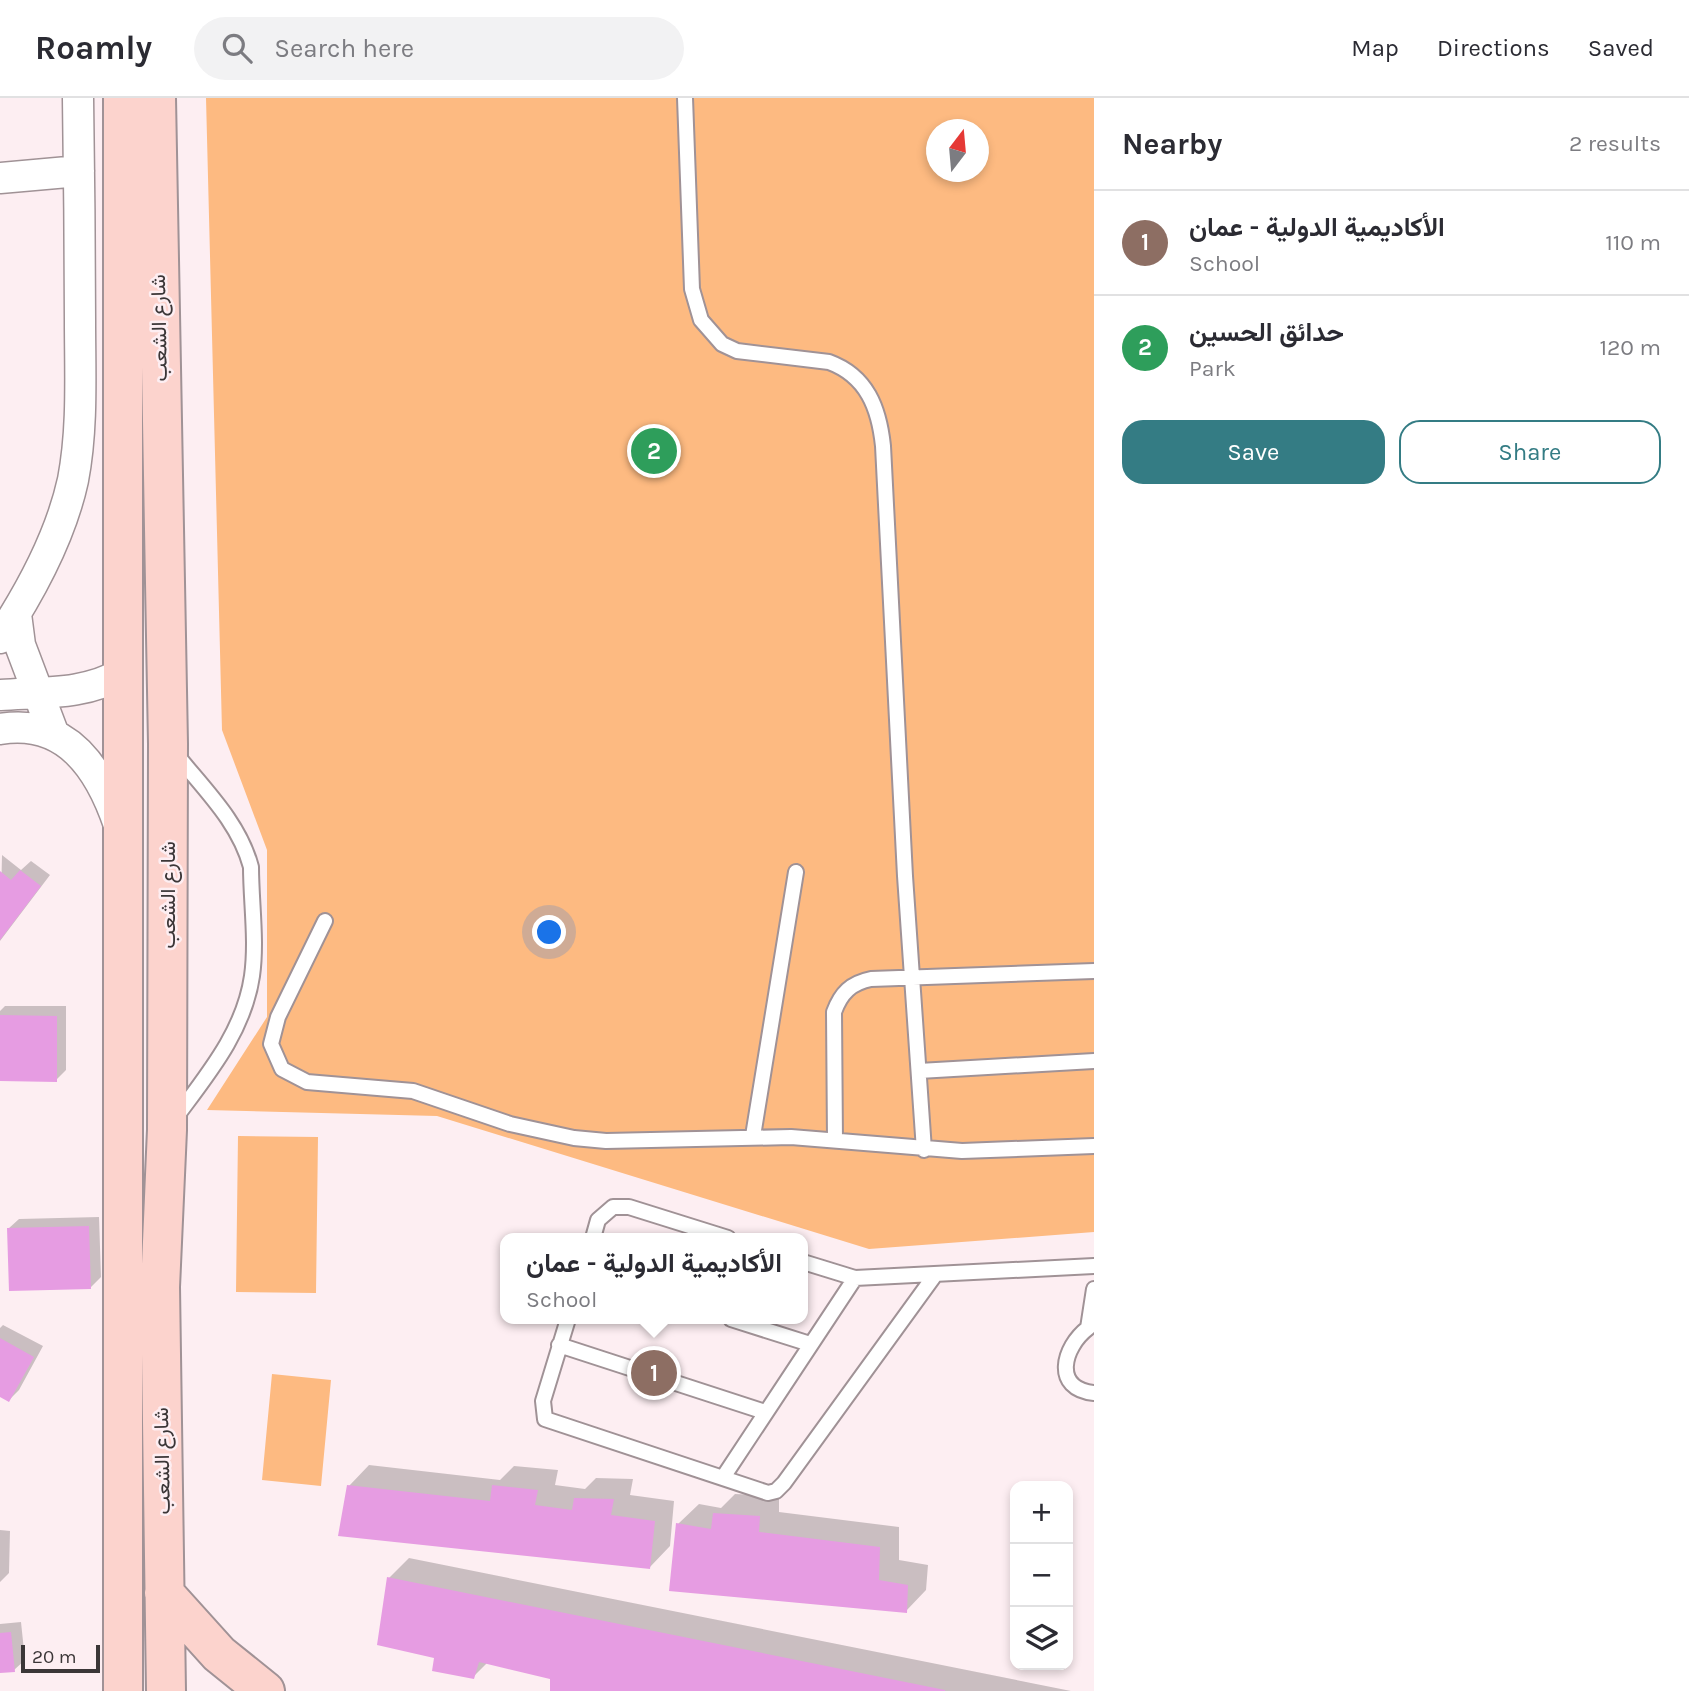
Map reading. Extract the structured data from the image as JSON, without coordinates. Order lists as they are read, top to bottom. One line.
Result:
{"streets":{"main road":["شارع الشعب"]},"scale_bar":"20 m","north":"top","page":{"header":"Roamly","search":"Search here","nav":["Map","Directions","Saved"],"heading":["Nearby","2 results"],"list":[{"mark":"1","name":"الأكاديمية الدولية - عمان","note":"School","value":"110 m"},{"mark":"2","name":"حدائق الحسين","note":"Park","value":"120 m"}],"buttons":["Save","Share"],"pins":["2","1"],"popup":["الأكاديمية الدولية - عمان","School"],"map_buttons":["+","−"],"scale":"20 m"}}
